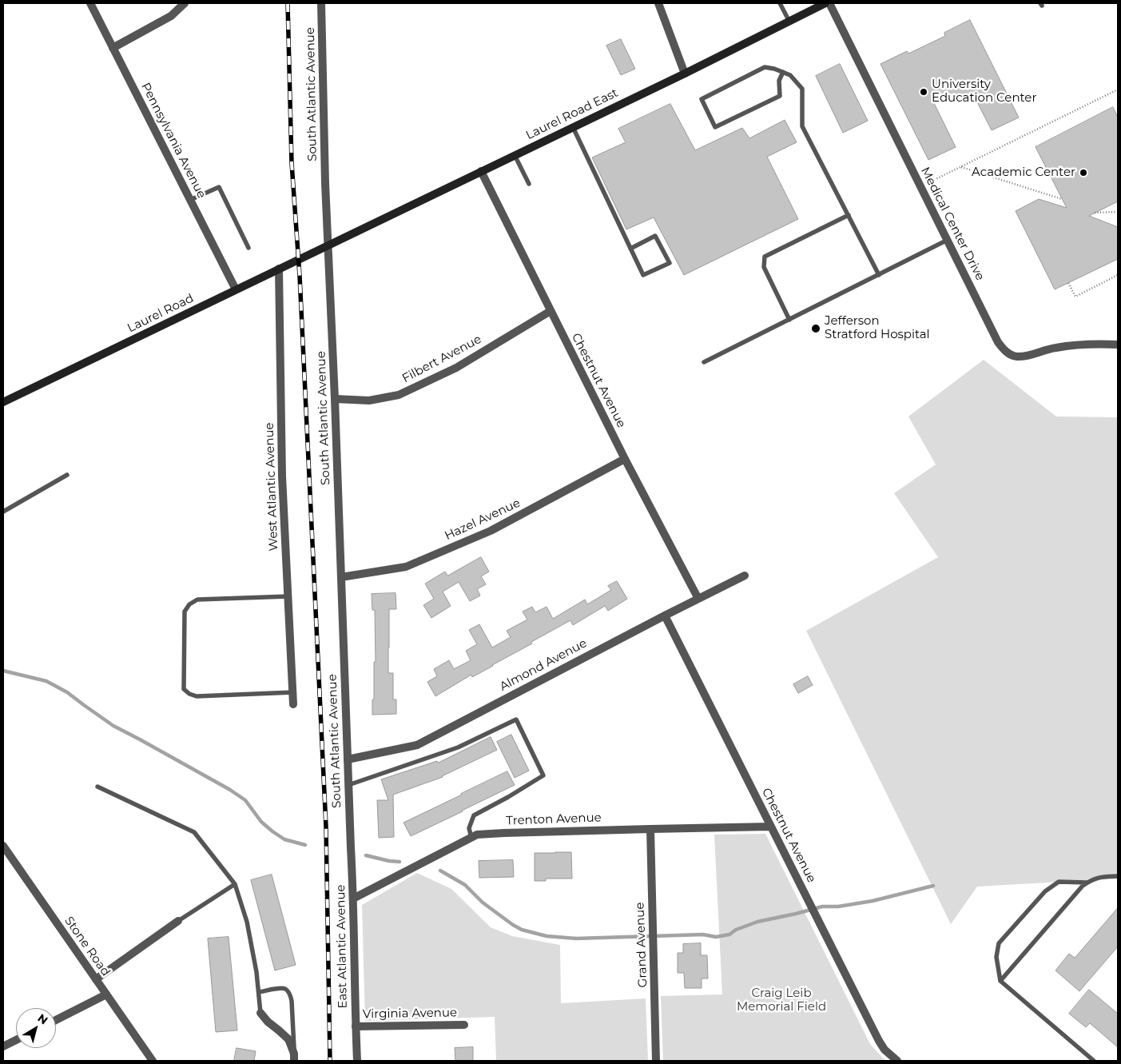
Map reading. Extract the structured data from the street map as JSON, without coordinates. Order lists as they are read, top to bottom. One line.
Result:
{"streets":{"main road":["Laurel Road East","Laurel Road"],"street":["South Atlantic Avenue","Pennsylvania Avenue","Medical Center Drive","Filbert Avenue","Chestnut Avenue","West Atlantic Avenue","Hazel Avenue","Almond Avenue","Trenton Avenue","Grand Avenue","Stone Road","East Atlantic Avenue","Virginia Avenue"]},"crossings":[["South Atlantic Avenue","Laurel Road East"],["South Atlantic Avenue","Laurel Road"],["South Atlantic Avenue","Filbert Avenue"],["South Atlantic Avenue","Hazel Avenue"],["South Atlantic Avenue","Almond Avenue"],["South Atlantic Avenue","East Atlantic Avenue"],["Laurel Road East","Laurel Road"],["Laurel Road East","Chestnut Avenue"],["Pennsylvania Avenue","Laurel Road"],["Laurel Road","West Atlantic Avenue"],["Filbert Avenue","Chestnut Avenue"],["Chestnut Avenue","Hazel Avenue"],["Chestnut Avenue","Almond Avenue"],["Chestnut Avenue","Trenton Avenue"],["Trenton Avenue","Grand Avenue"],["Trenton Avenue","East Atlantic Avenue"],["East Atlantic Avenue","Virginia Avenue"]],"parks":["Craig Leib Memorial Field"],"places":["University Education Center","Academic Center","Jefferson Stratford Hospital"],"north":"top right"}
